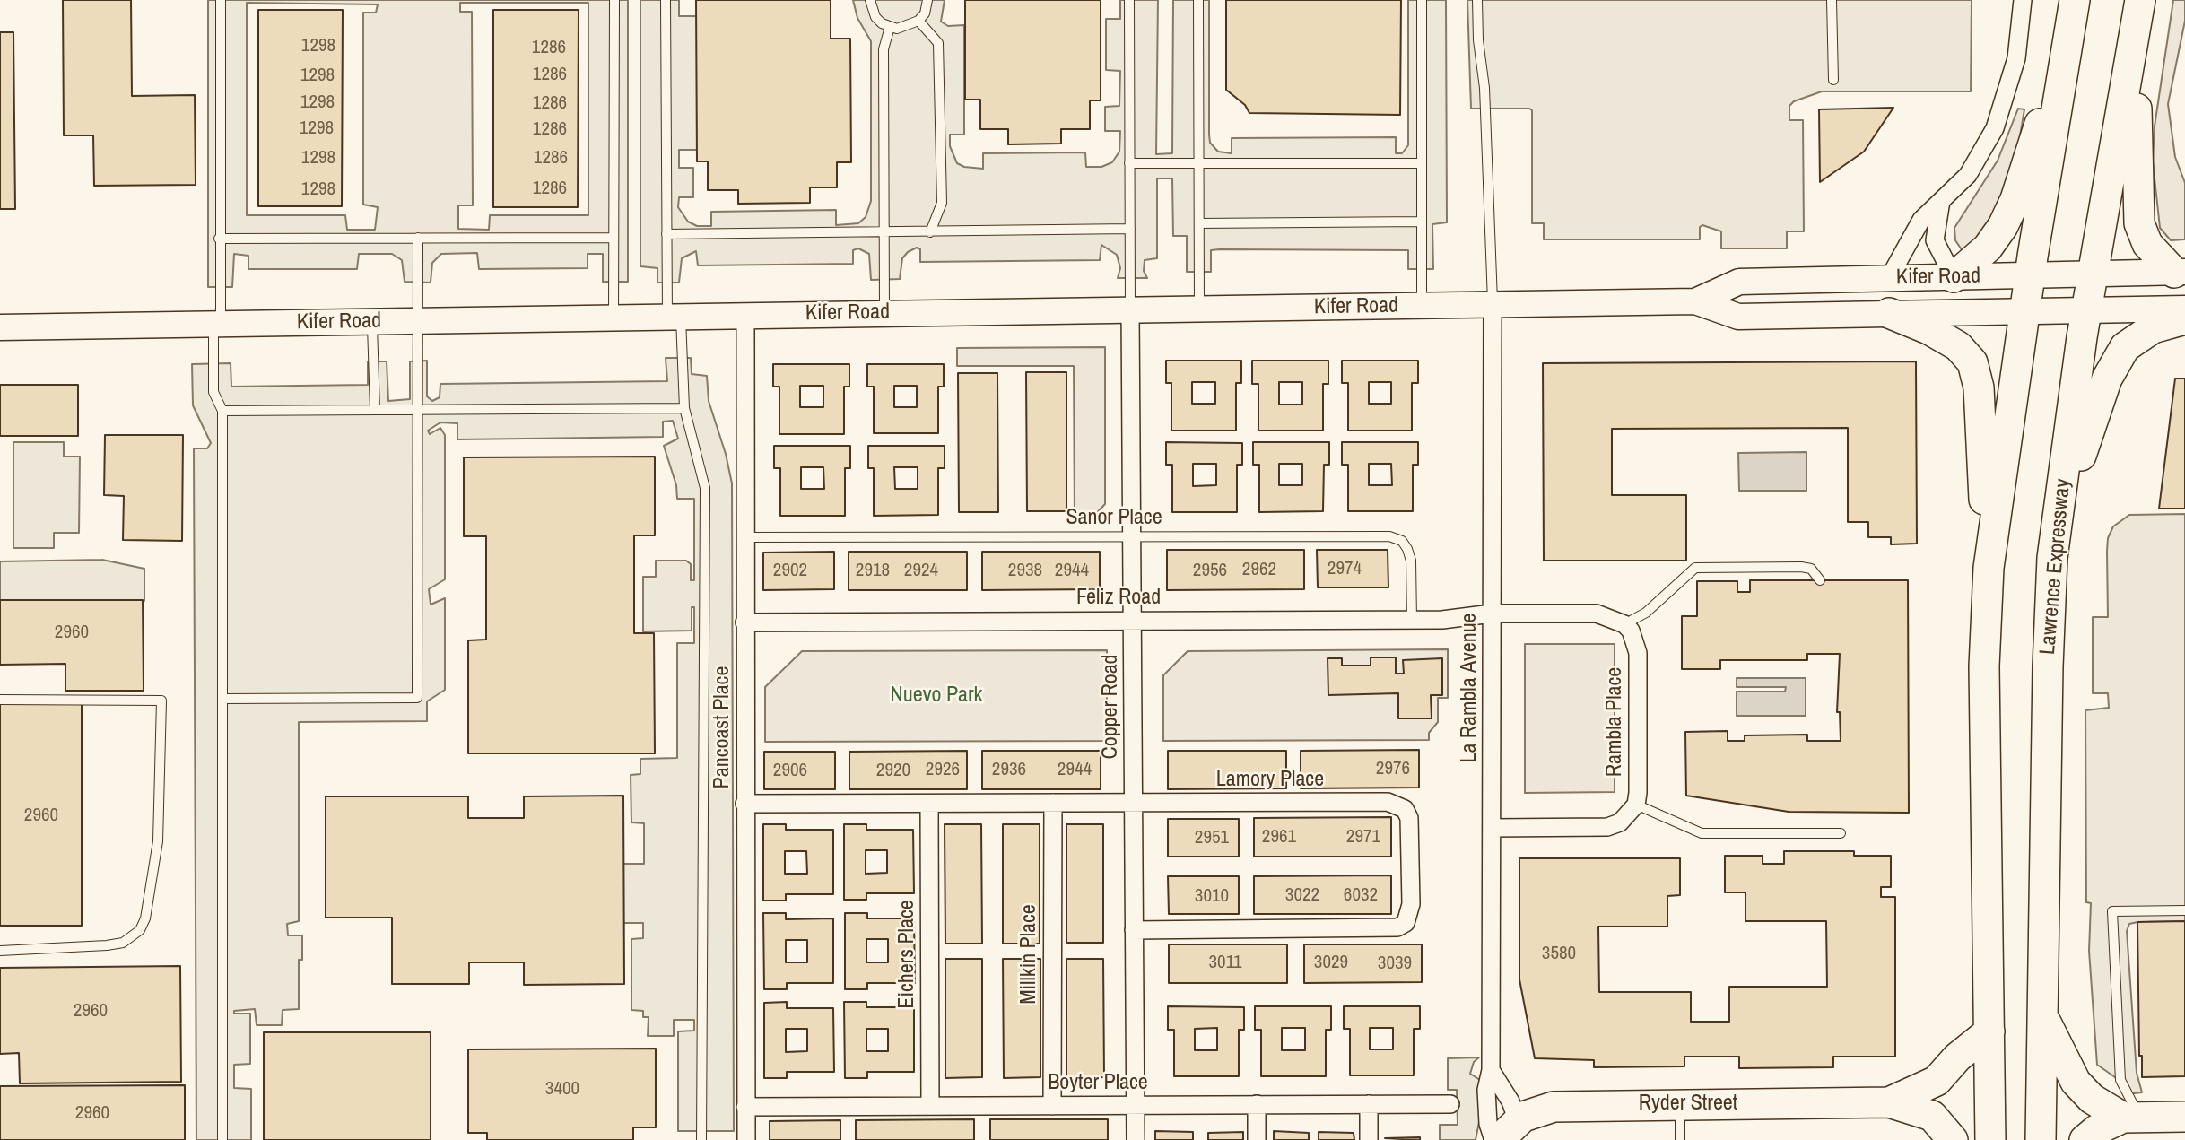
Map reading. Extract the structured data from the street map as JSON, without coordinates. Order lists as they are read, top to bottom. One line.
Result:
{"streets":{"highway":["Lawrence Expressway","Ryder Street"],"main road":["Kifer Road"],"street":["Feliz Road","La Rambla Avenue","Copper Road","Rambla Place","Pancoast Place","Lamory Place","Eichers Place","Millkin Place","Boyter Place"],"lane":["Sanor Place"]},"crossings":[["Kifer Road","Lawrence Expressway"],["Kifer Road","La Rambla Avenue"],["Kifer Road","Copper Road"],["Kifer Road","Pancoast Place"],["Sanor Place","Feliz Road"],["Sanor Place","Copper Road"],["Sanor Place","Pancoast Place"],["Feliz Road","La Rambla Avenue"],["Feliz Road","Copper Road"],["Feliz Road","Pancoast Place"],["La Rambla Avenue","Rambla Place"],["Copper Road","Lamory Place"],["Copper Road","Boyter Place"],["Pancoast Place","Lamory Place"],["Pancoast Place","Boyter Place"],["Lamory Place","Eichers Place"],["Lamory Place","Millkin Place"],["Eichers Place","Boyter Place"],["Millkin Place","Boyter Place"]],"parks":["Nuevo Park"],"house_numbers":["1298","1286","1286","1298","1298","1286","1298","1286","1298","1286","1286","1298","2974","2962","2902","2918","2924","2938","2944","2956","2960","2976","2926","2936","2944","2906","2920","2960","2961","2971","2951","3022","6032","3010","3580","3011","3029","3039","2960","3400","2960"]}
